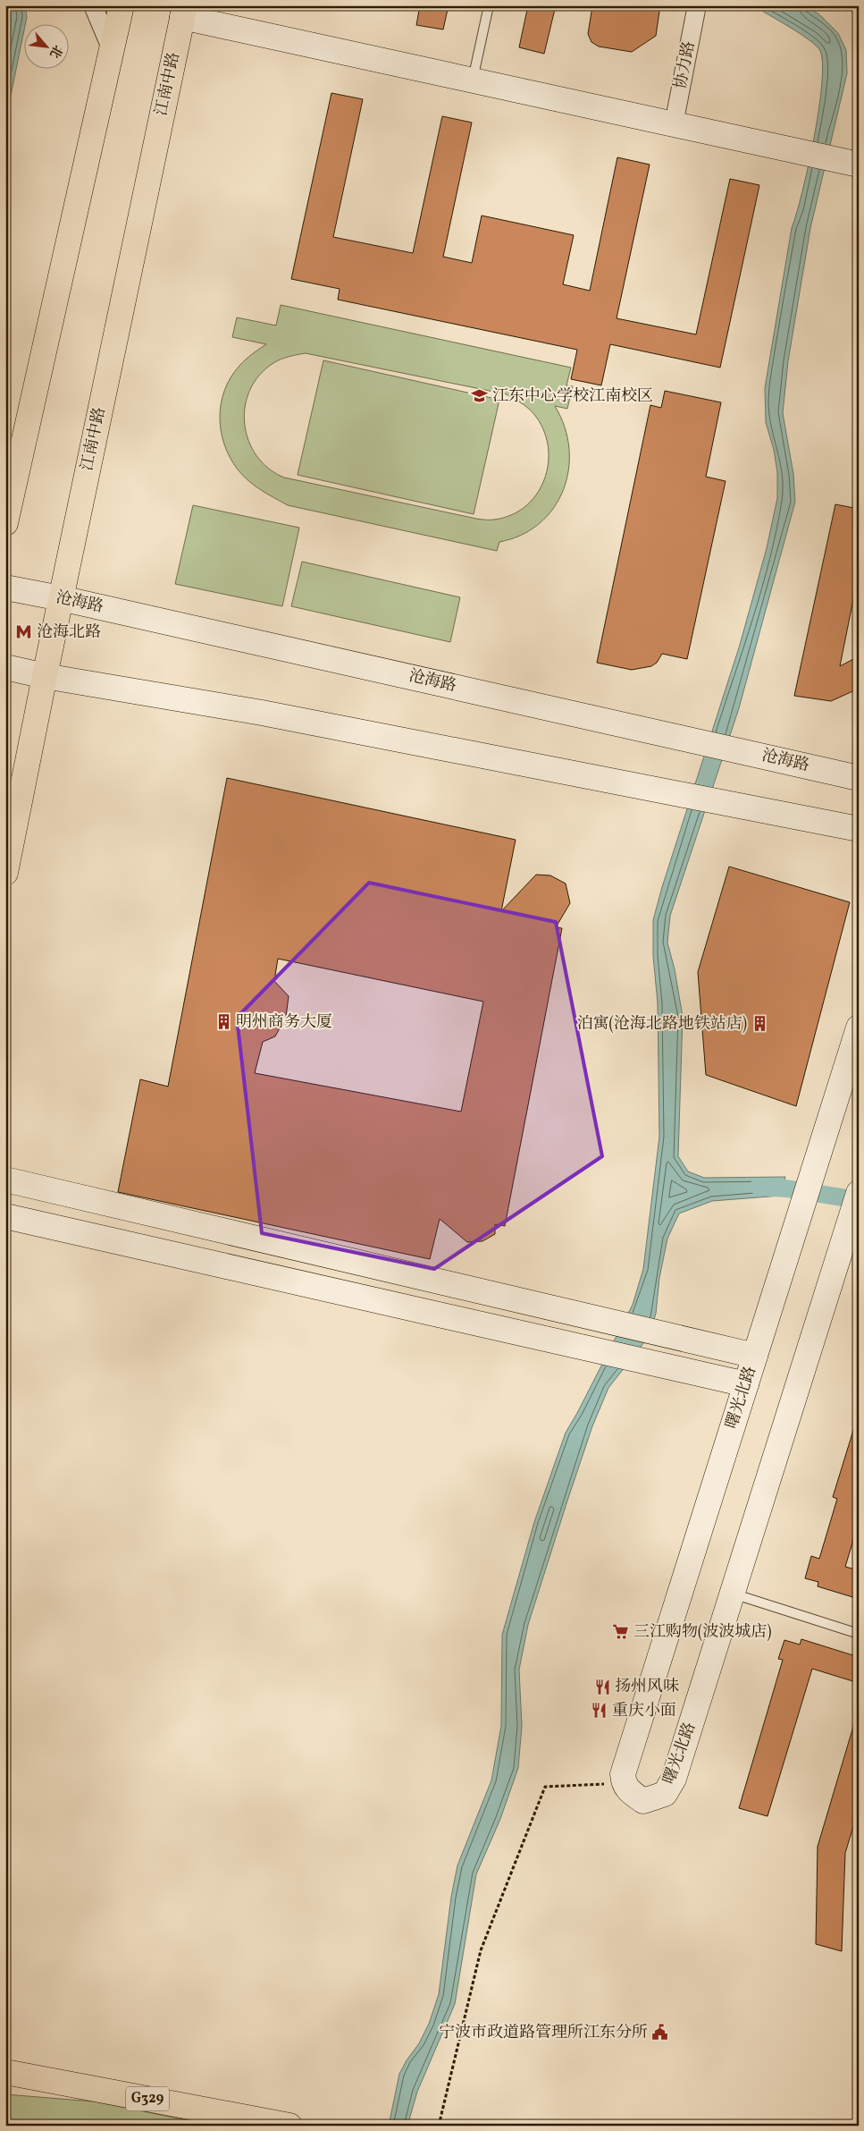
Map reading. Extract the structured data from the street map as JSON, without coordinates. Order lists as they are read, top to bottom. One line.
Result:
{"streets":{"main road":["江南中路","G329"],"street":["协力路","沧海路","曙光北路"]},"crossings":[["江南中路","沧海路"]],"places":{"school or university":["江东中心学校江南校区"],"metro station":["沧海北路"],"building":["明州商务大厦","泊寓(沧海北路地铁站店)"],"supermarket":["三江购物(波波城店)"],"restaurant":["扬州风味","重庆小面"],"public building":["宁波市政道路管理所江东分所"]},"north":"bottom right"}
